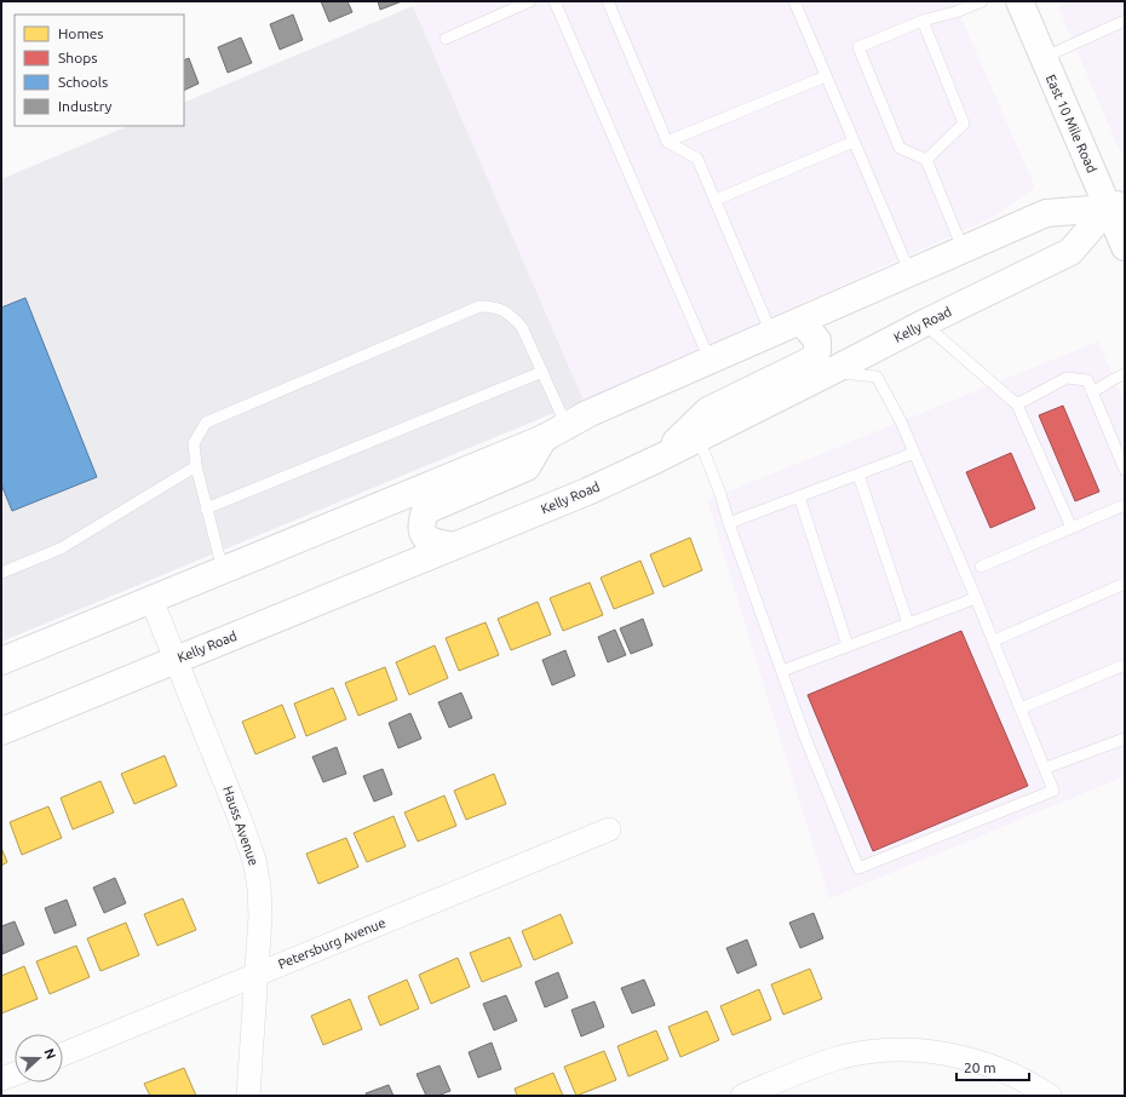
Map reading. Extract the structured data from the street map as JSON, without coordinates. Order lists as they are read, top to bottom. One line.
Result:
{"streets":{"street":["East 10 Mile Road","Kelly Road","Hauss Avenue","Petersburg Avenue"]},"crossings":[["East 10 Mile Road","Kelly Road"],["Kelly Road","Hauss Avenue"],["Hauss Avenue","Petersburg Avenue"]],"legend":["Homes","Shops","Schools","Industry"],"scale_bar":"20 m","north":"right"}
